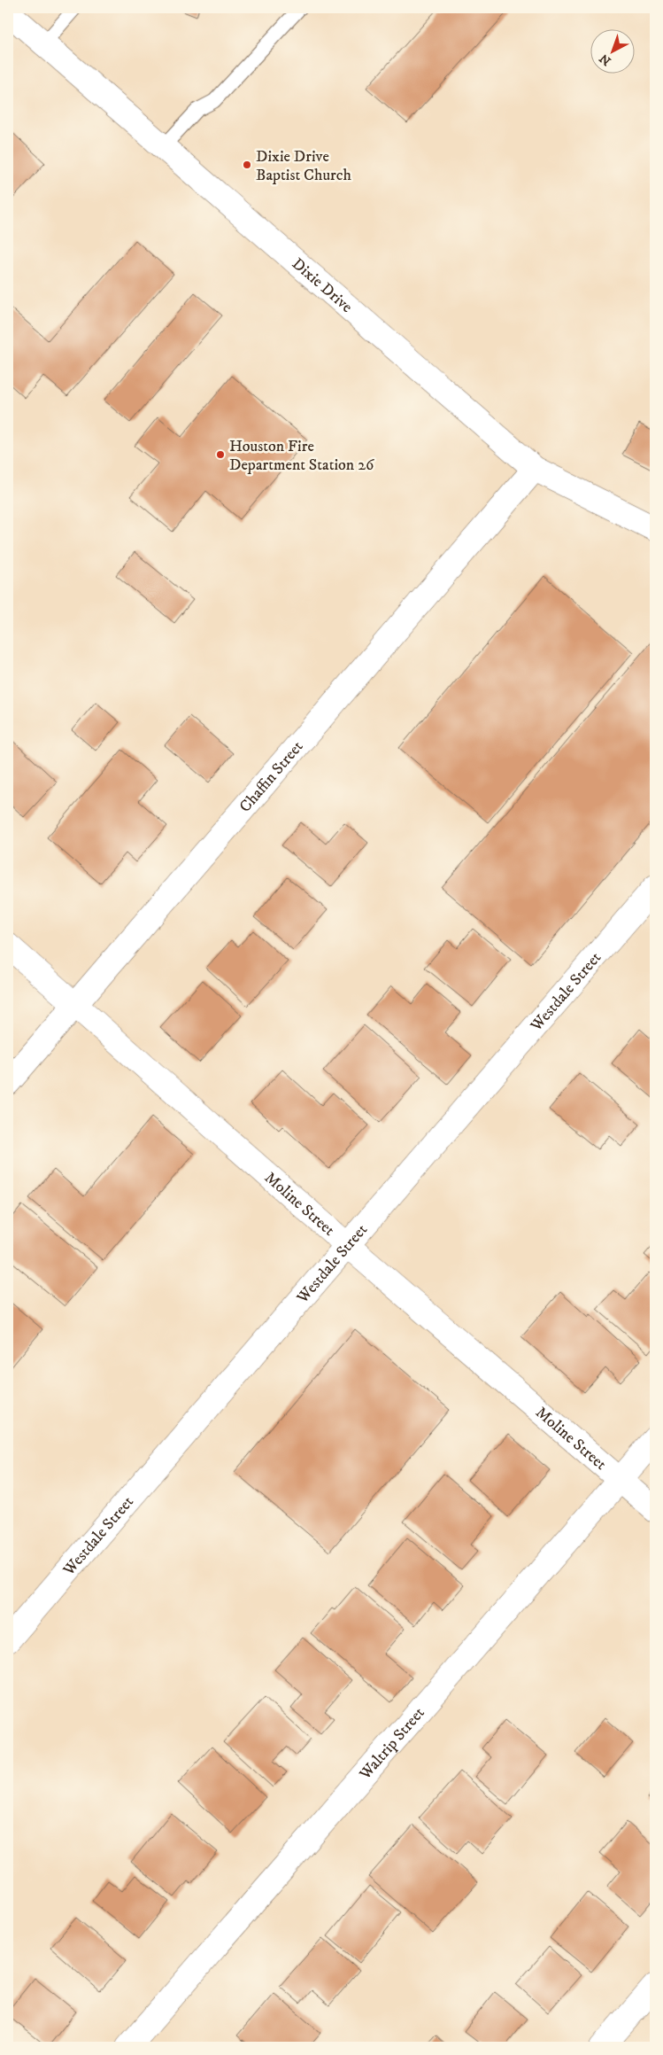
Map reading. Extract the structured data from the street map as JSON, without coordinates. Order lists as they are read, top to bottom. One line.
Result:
{"streets":{"street":["Dixie Drive","Chaffin Street","Westdale Street","Moline Street","Waltrip Street"]},"crossings":[["Dixie Drive","Chaffin Street"],["Chaffin Street","Moline Street"],["Westdale Street","Moline Street"],["Moline Street","Waltrip Street"]],"places":["Dixie Drive Baptist Church","Houston Fire Department Station 26"],"north":"bottom left"}
